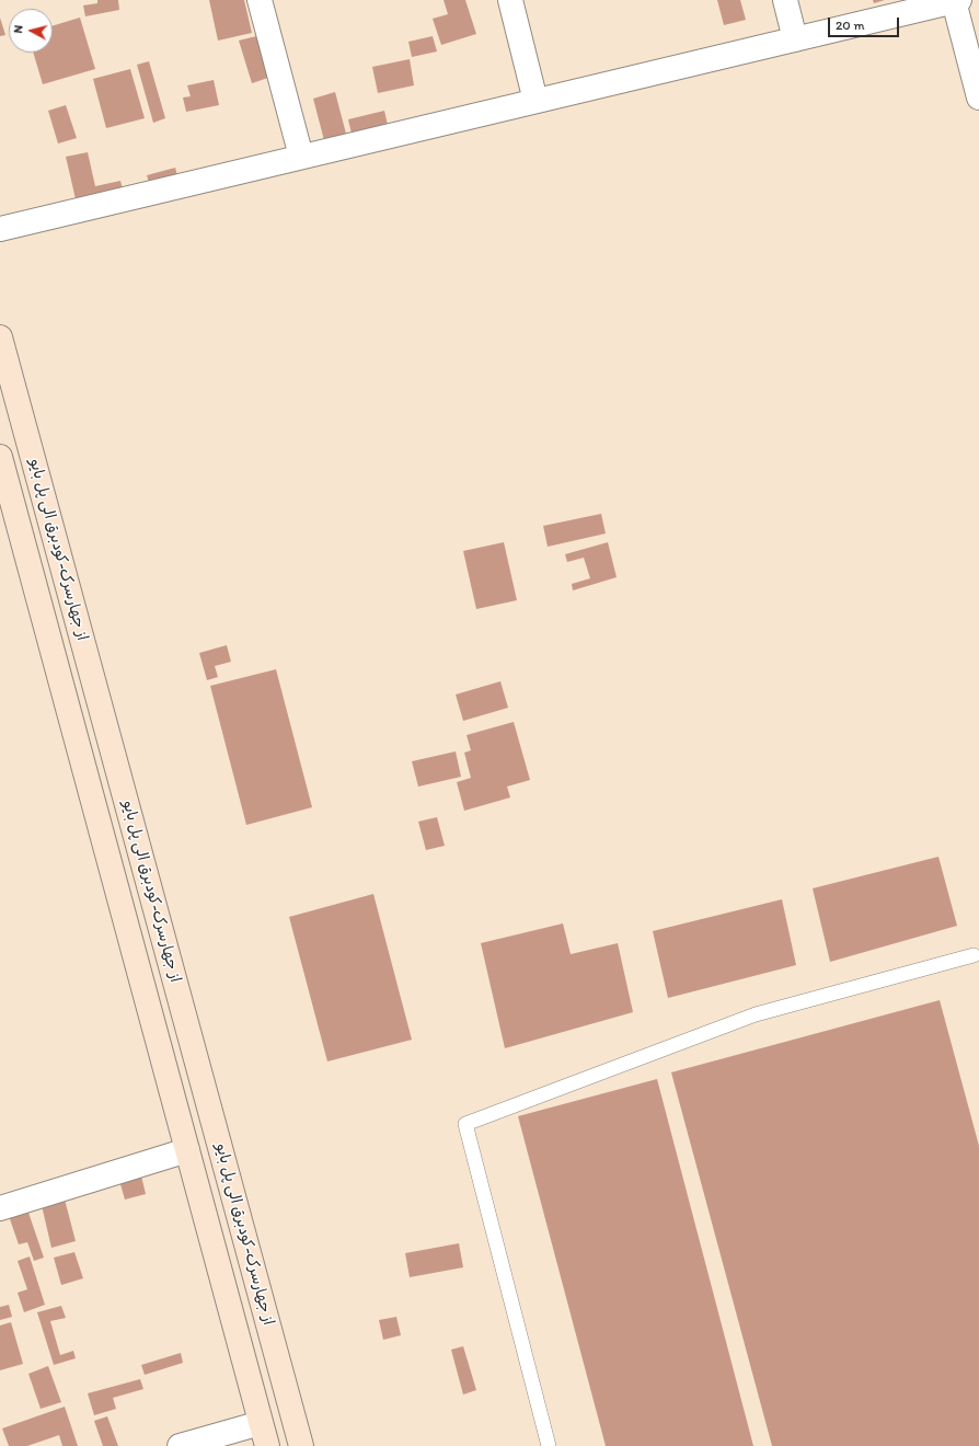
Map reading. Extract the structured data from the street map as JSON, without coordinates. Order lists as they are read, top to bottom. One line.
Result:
{"streets":{"street":["از جهارسرک-کودبرق الی پل بایو"]},"scale_bar":"20 m","north":"left"}
